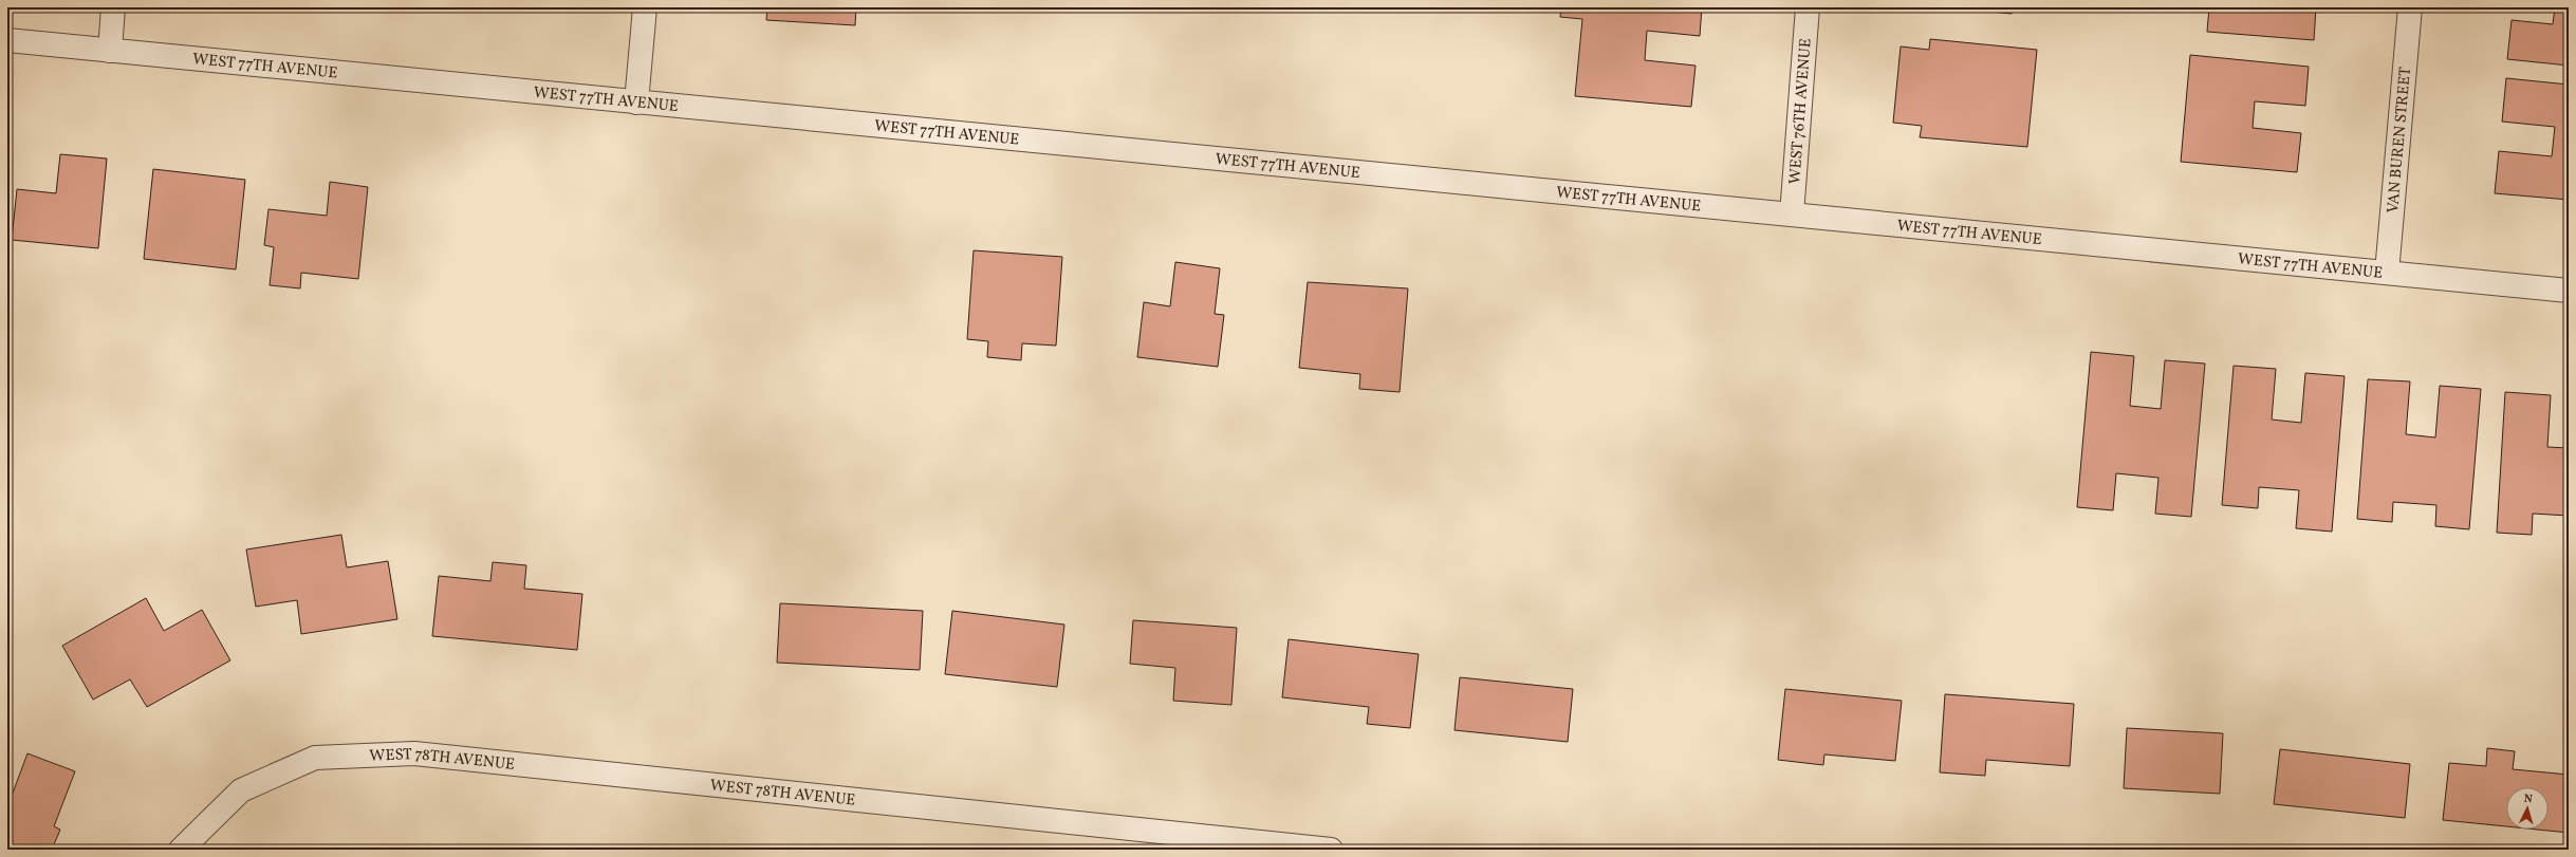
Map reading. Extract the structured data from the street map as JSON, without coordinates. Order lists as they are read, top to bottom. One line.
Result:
{"streets":{"street":["WEST 77TH AVENUE","WEST 76TH AVENUE","VAN BUREN STREET","WEST 78TH AVENUE"]},"crossings":[["WEST 77TH AVENUE","WEST 76TH AVENUE"],["WEST 77TH AVENUE","VAN BUREN STREET"]],"north":"top"}
